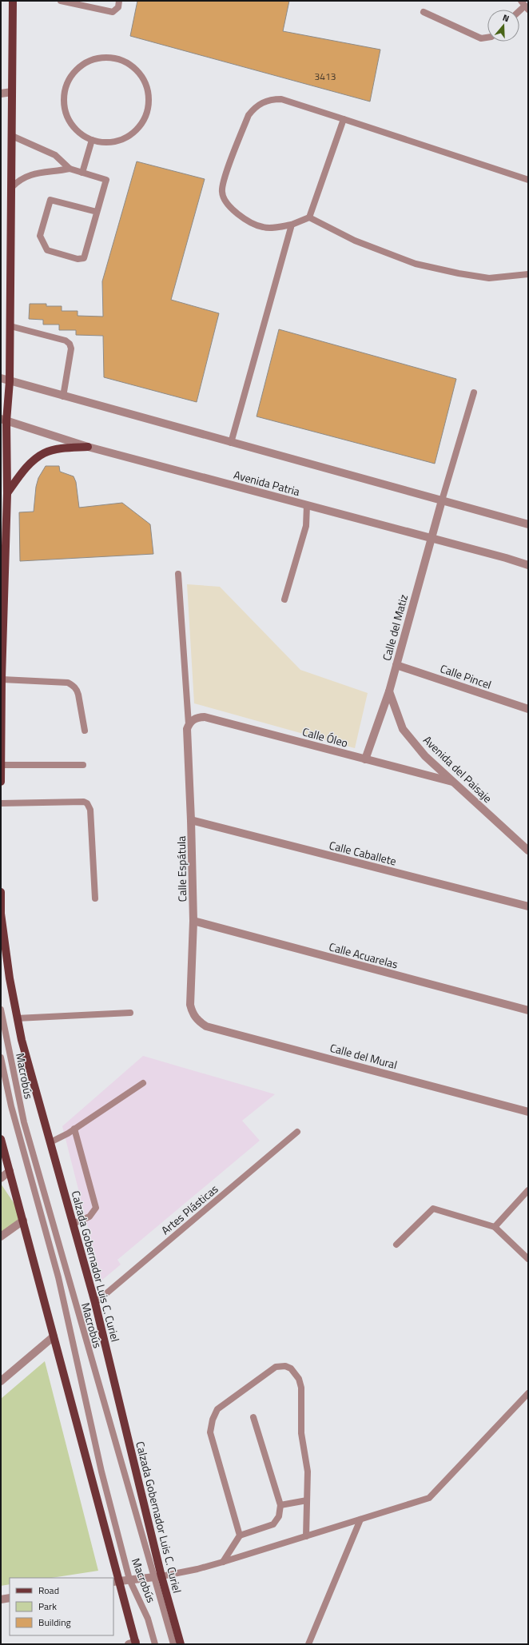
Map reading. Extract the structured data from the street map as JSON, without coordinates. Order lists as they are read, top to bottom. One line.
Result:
{"streets":{"main road":["Calzada Gobernador Luis C. Curiel"],"street":["Avenida Patria","Calle del Matiz","Calle Pincel","Calle Óleo","Avenida del Paisaje","Calle Caballete","Calle Espátula","Calle Acuarelas","Calle del Mural"],"lane":["Macrobús","Artes Plásticas"]},"crossings":[["Avenida Patria","Calle del Matiz"],["Calle del Matiz","Calle Pincel"],["Calle del Matiz","Calle Óleo"],["Calle del Matiz","Avenida del Paisaje"],["Calle Óleo","Avenida del Paisaje"],["Calle Óleo","Calle Espátula"],["Calle Caballete","Calle Espátula"],["Calle Espátula","Calle Acuarelas"],["Calle Espátula","Calle del Mural"],["Artes Plásticas","Calzada Gobernador Luis C. Curiel"]],"house_numbers":["3413"],"legend":["Road","Park","Building"],"north":"top"}
